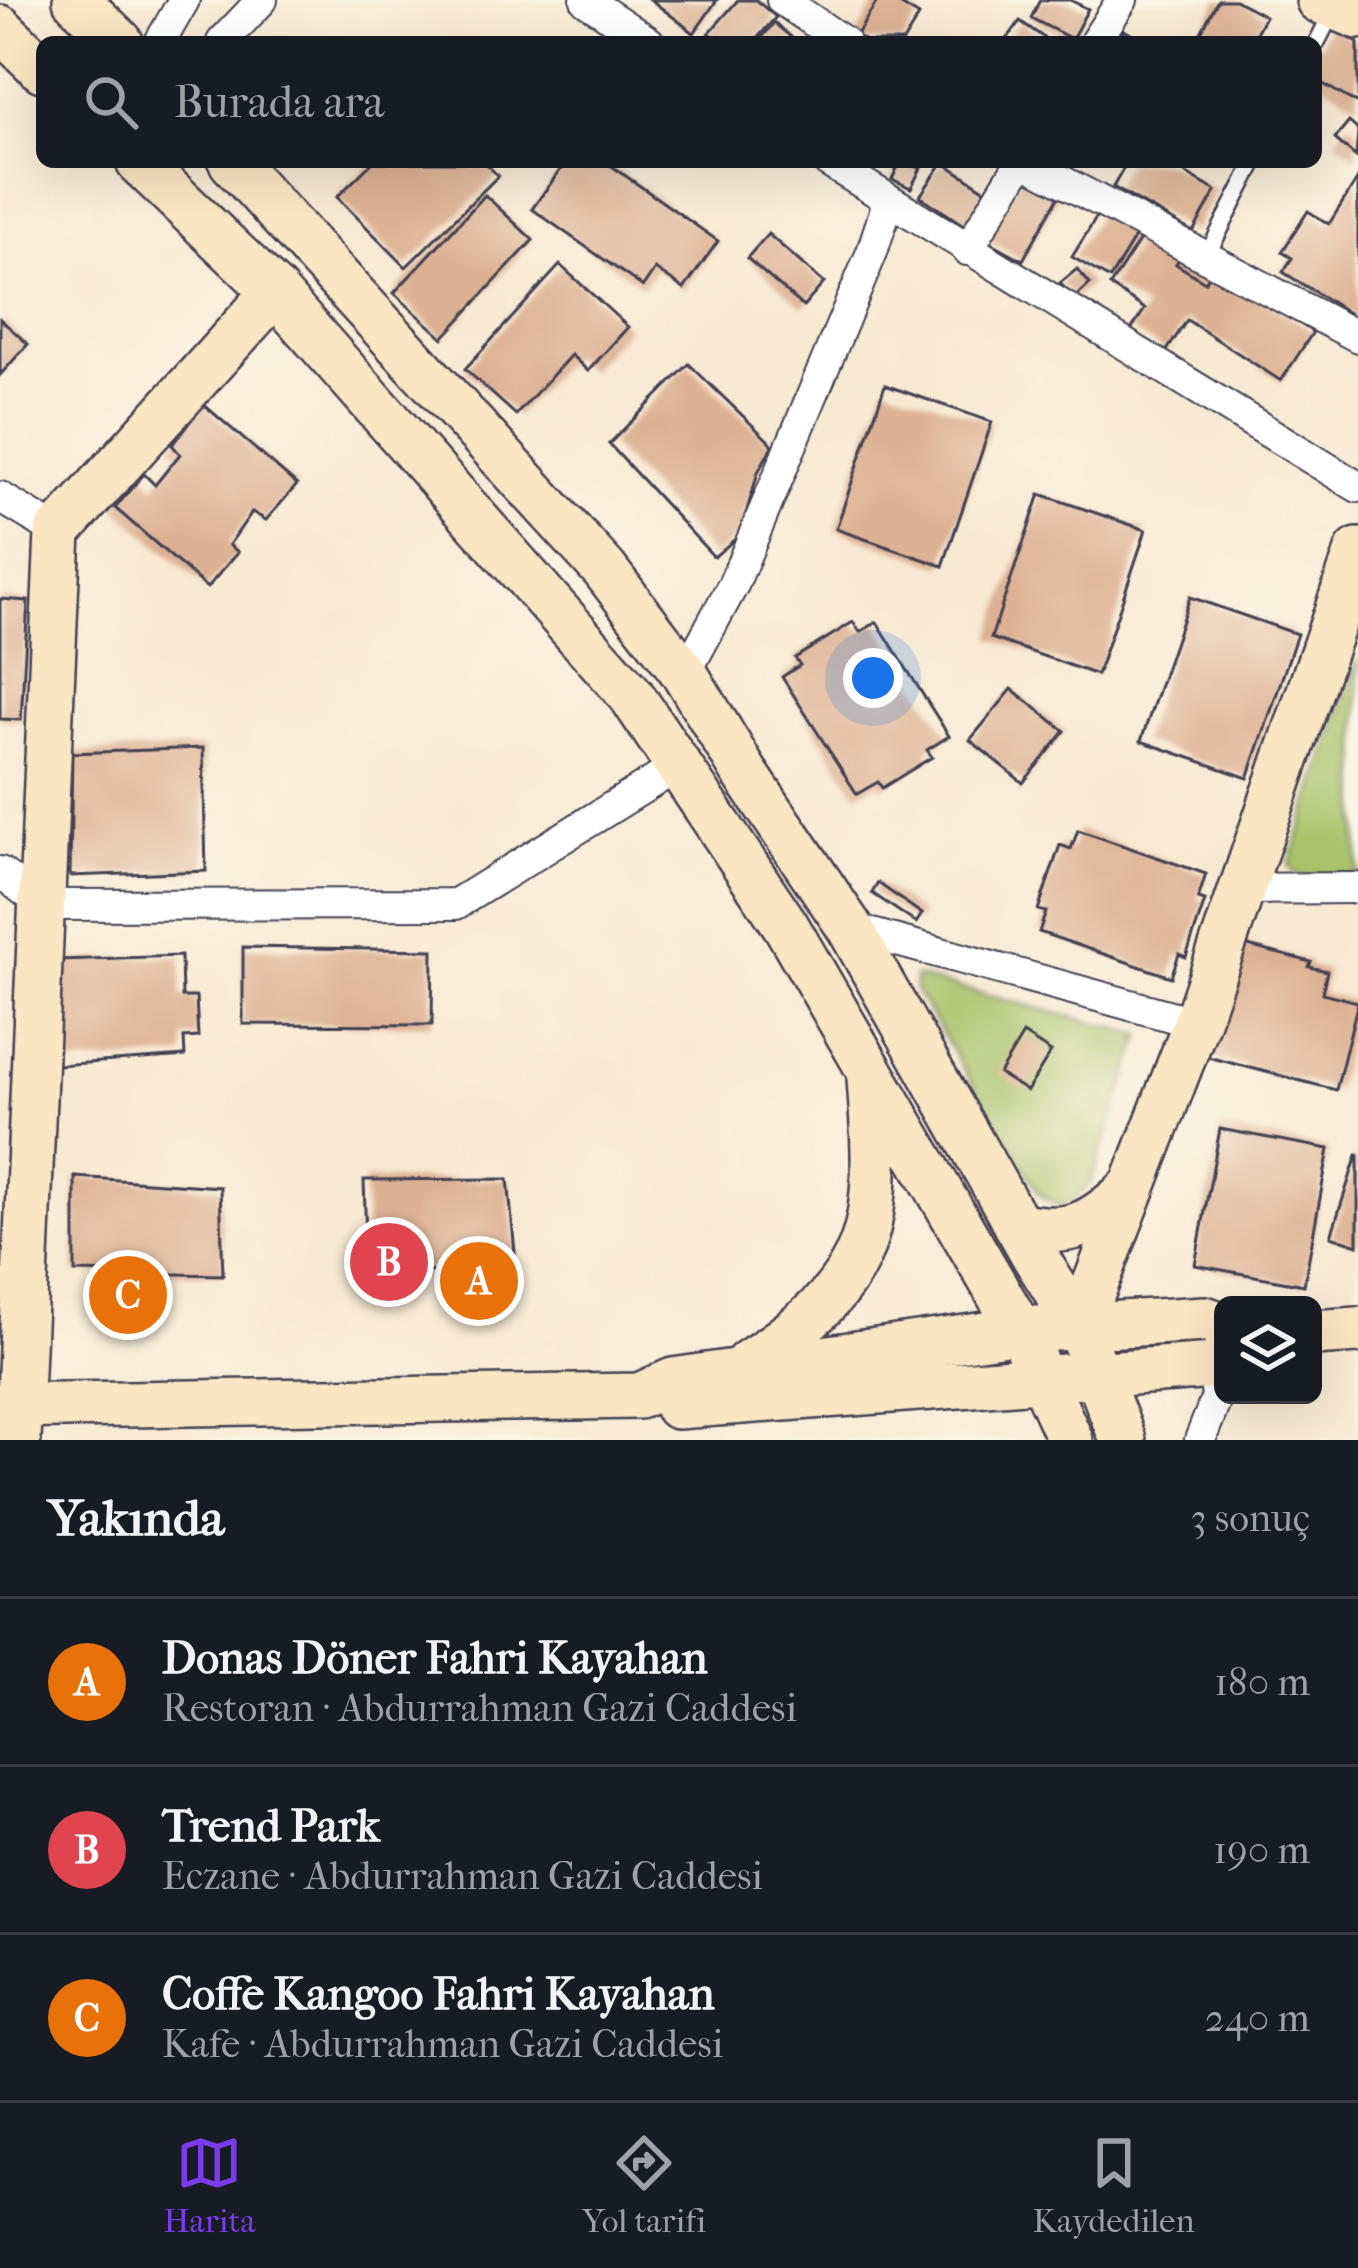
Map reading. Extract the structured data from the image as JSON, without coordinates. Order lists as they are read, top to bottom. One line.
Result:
{"page":{"search":"Burada ara","pins":["B","A","C"],"heading":["Yakında","3 sonuç"],"list":[{"mark":"A","name":"Donas Döner Fahri Kayahan","note":"Restoran · Abdurrahman Gazi Caddesi","value":"180 m"},{"mark":"B","name":"Trend Park","note":"Eczane · Abdurrahman Gazi Caddesi","value":"190 m"},{"mark":"C","name":"Coffe Kangoo Fahri Kayahan","note":"Kafe · Abdurrahman Gazi Caddesi","value":"240 m"}],"nav":["Harita","Yol tarifi","Kaydedilen"]}}
